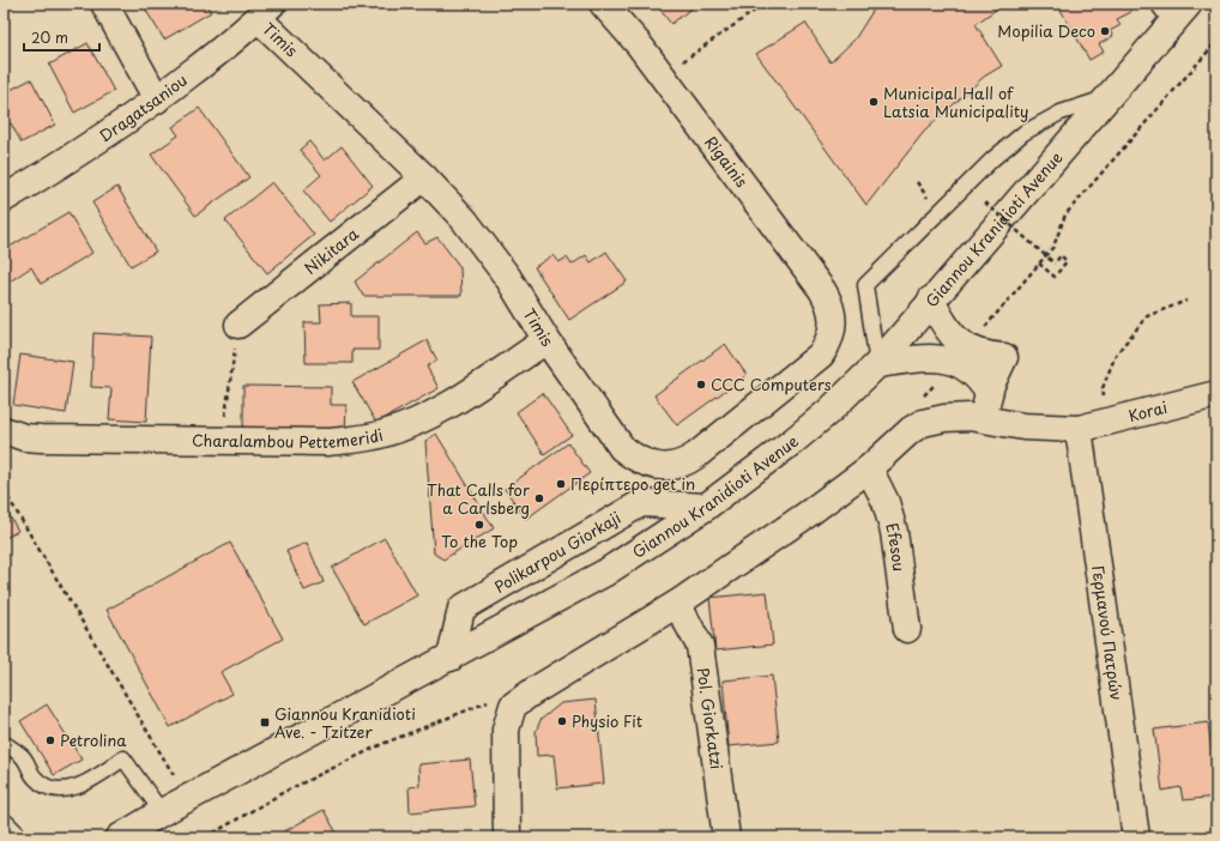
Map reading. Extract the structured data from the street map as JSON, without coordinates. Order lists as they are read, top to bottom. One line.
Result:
{"streets":{"street":["Timis","Dragatsaniou","Rigainis","Giannou Kranidioti Avenue","Nikitara","Korai","Charalambou Pettemeridi","Efesou","Polikarpou Giorkaji","Γερμανού Πατρών","Pol. Giorkatzi"]},"crossings":[["Timis","Dragatsaniou"],["Timis","Rigainis"],["Timis","Nikitara"],["Timis","Charalambou Pettemeridi"],["Giannou Kranidioti Avenue","Polikarpou Giorkaji"],["Korai","Efesou"],["Korai","Γερμανού Πατρών"],["Korai","Pol. Giorkatzi"]],"places":{"other":["Mopilia Deco","Municipal Hall of Latsia Municipality","CCC Computers","Περίπτερο get in","That Calls for a Carlsberg","To the Top","Physio Fit","Petrolina"],"transit":["Giannou Kranidioti Ave. - Tzitzer"]},"scale_bar":"20 m"}
